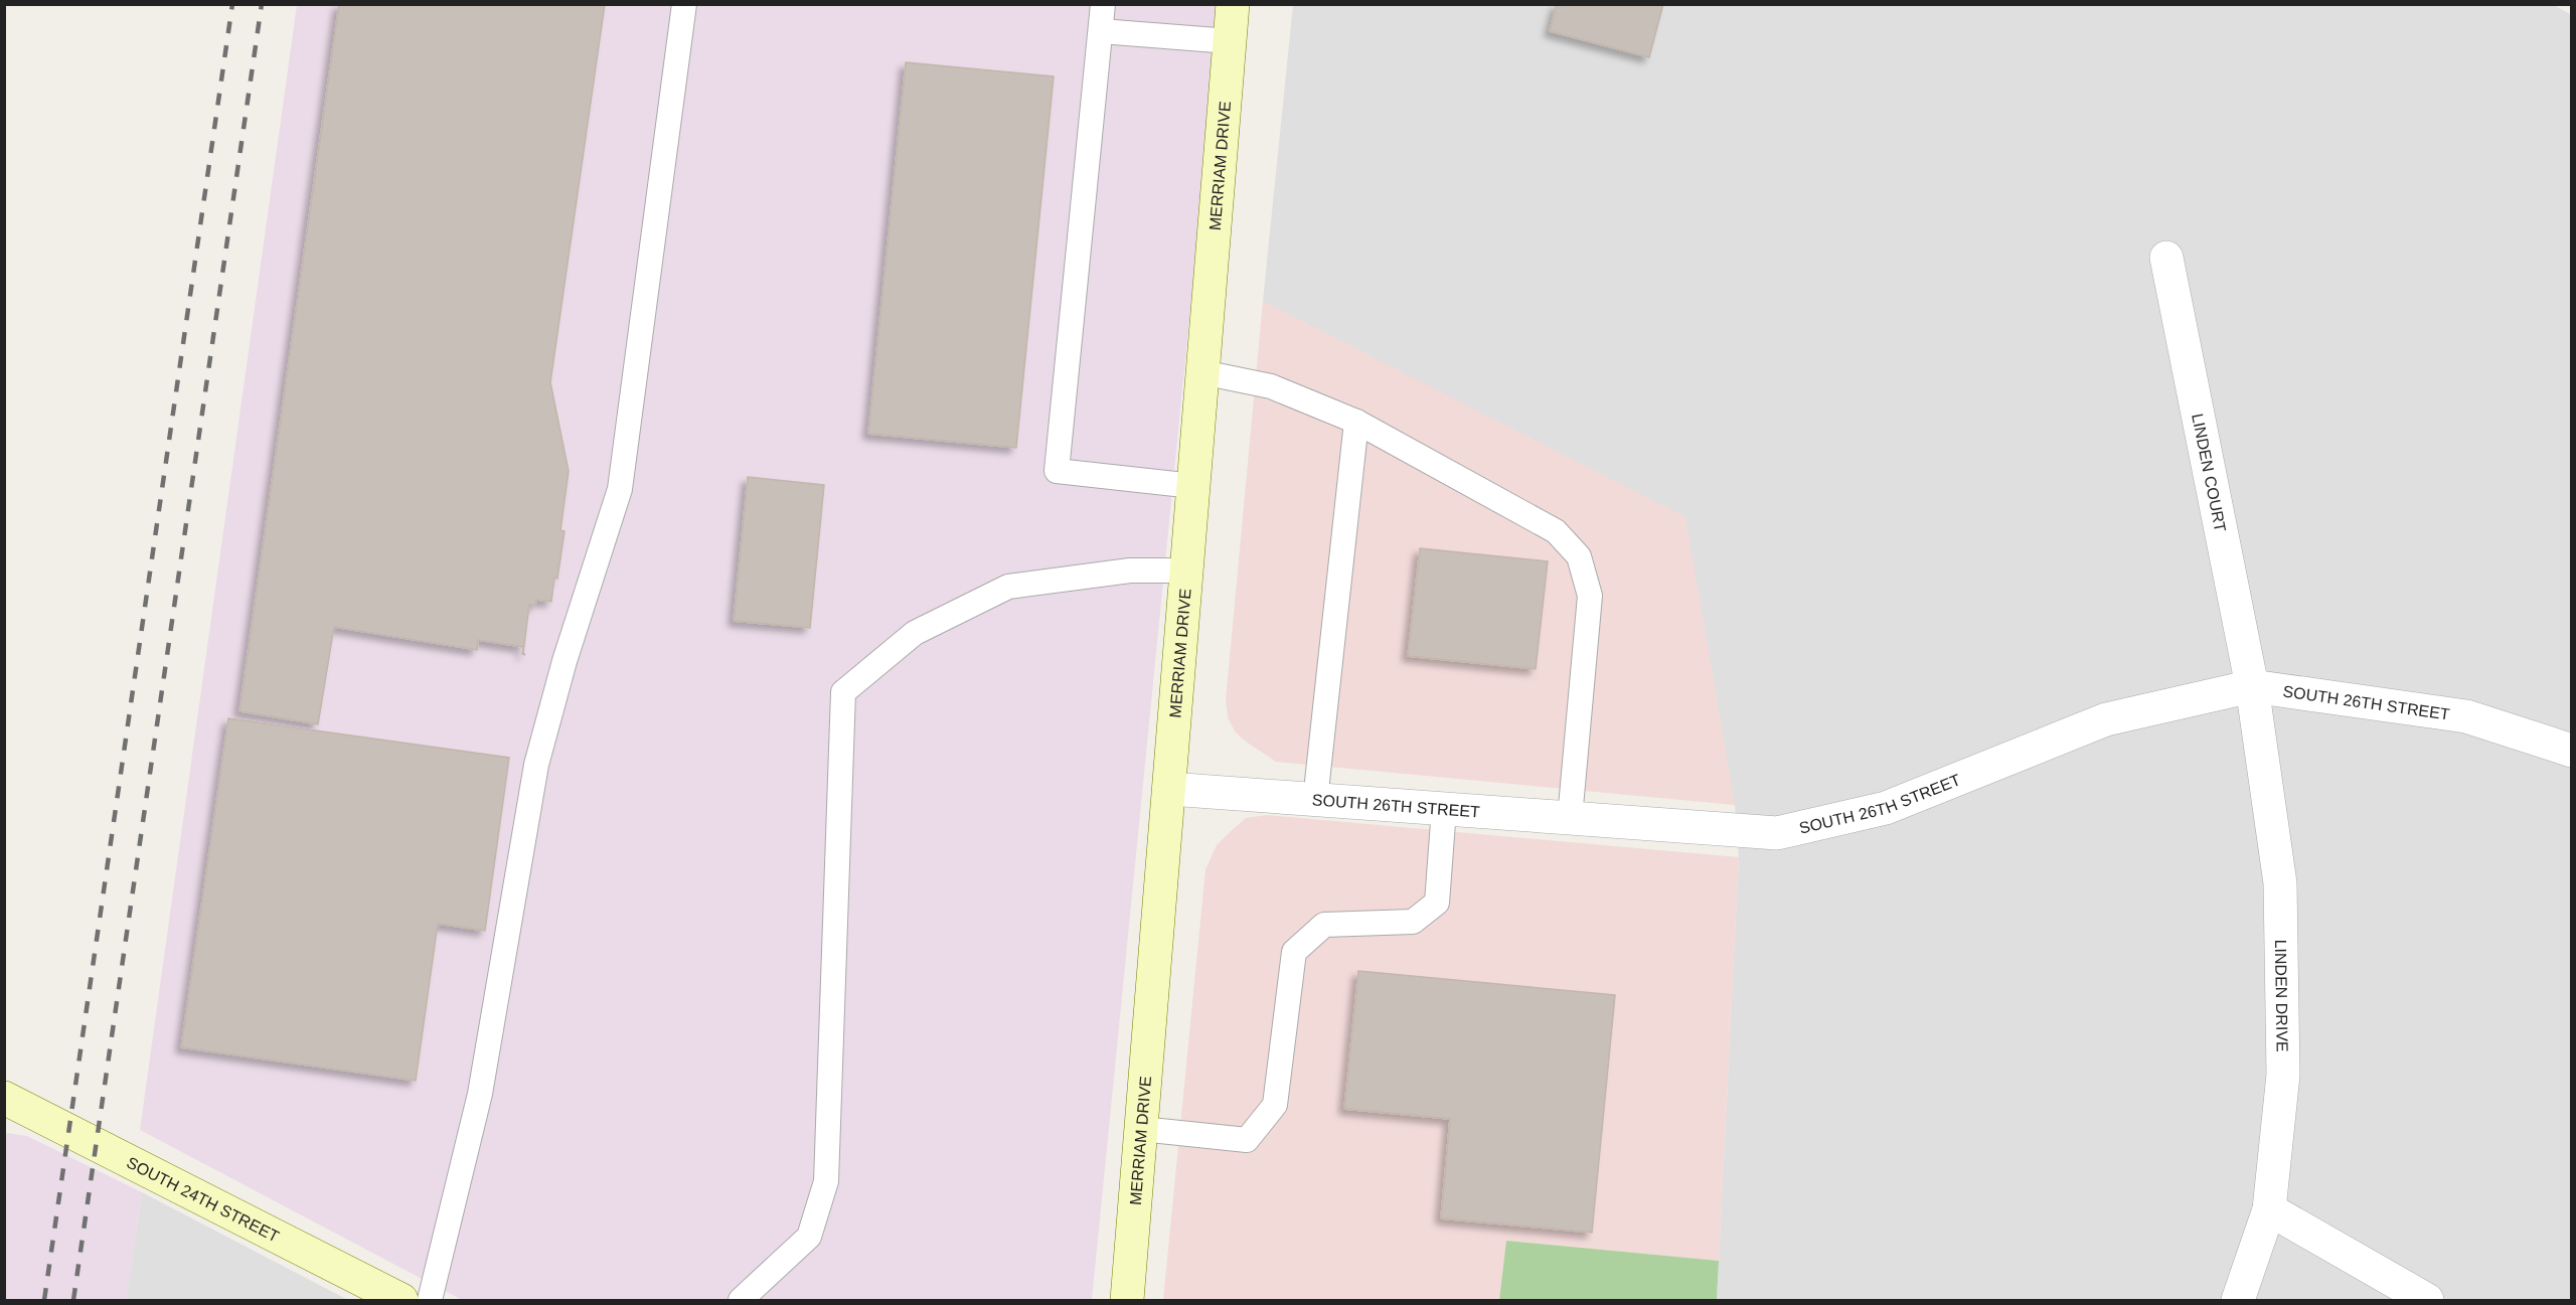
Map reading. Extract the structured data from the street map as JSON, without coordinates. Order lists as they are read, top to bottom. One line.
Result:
{"streets":{"main road":["MERRIAM DRIVE","SOUTH 24TH STREET"],"street":["LINDEN COURT","SOUTH 26TH STREET","LINDEN DRIVE"]},"crossings":[["MERRIAM DRIVE","SOUTH 26TH STREET"],["LINDEN COURT","SOUTH 26TH STREET"],["LINDEN COURT","LINDEN DRIVE"],["SOUTH 26TH STREET","LINDEN DRIVE"]]}
